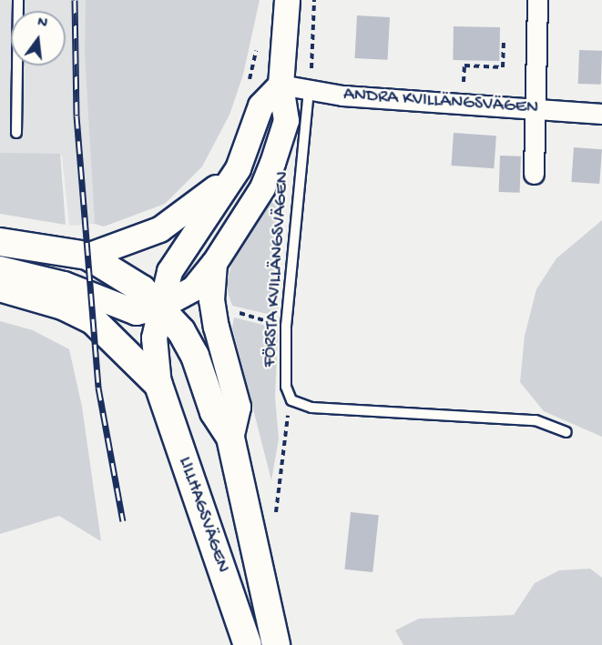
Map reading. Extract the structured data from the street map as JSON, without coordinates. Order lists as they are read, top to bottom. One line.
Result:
{"streets":{"main road":["LILLHAGSVÄGEN"],"street":["ANDRA KVILLÄNGSVÄGEN"],"lane":["FÖRSTA KVILLÄNGSVÄGEN"]},"crossings":[["ANDRA KVILLÄNGSVÄGEN","FÖRSTA KVILLÄNGSVÄGEN"],["ANDRA KVILLÄNGSVÄGEN","LILLHAGSVÄGEN"]],"north":"top"}
